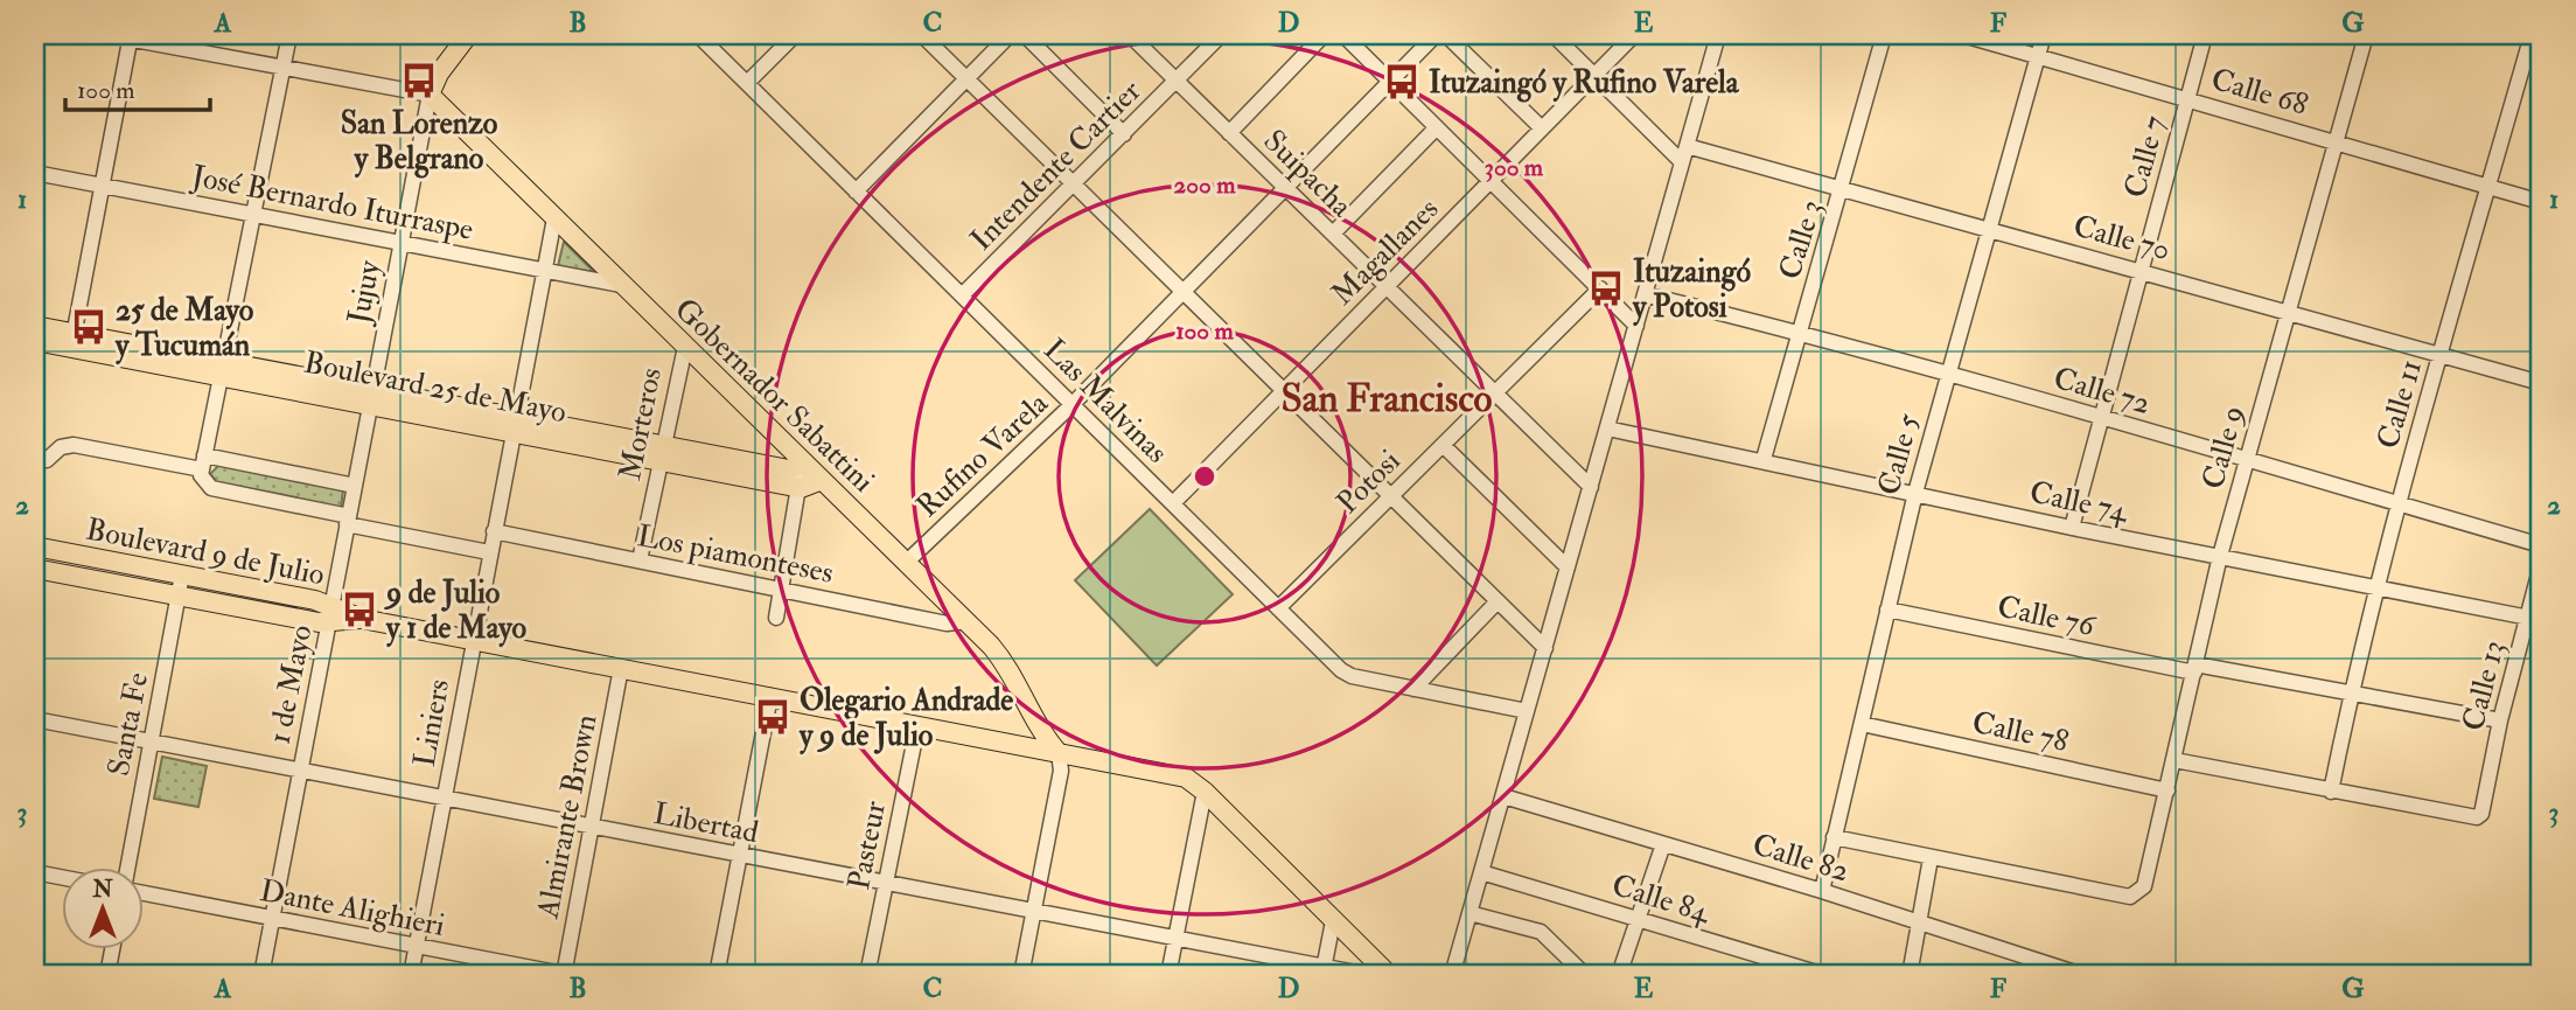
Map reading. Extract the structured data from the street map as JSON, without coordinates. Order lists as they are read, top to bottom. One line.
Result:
{"streets":{"main road":["Boulevard 25 de Mayo","Gobernador Sabattini","Boulevard 9 de Julio"],"street":["Calle 68","Calle 7","Intendente Cartier","Suipacha","José Bernardo Iturraspe","Calle 70","Calle 3","Magallanes","Jujuy","Calle 72","Las Malvinas","Calle 11","Morteros","Calle 9","Rufino Varela","Calle 5","Potosi","Calle 74","Los piamonteses","Calle 76","1 de Mayo","Calle 13","Liniers","Santa Fe","Calle 78","Almirante Brown","Libertad","Pasteur","Calle 82","Calle 84","Dante Alighieri"]},"crossings":[["Calle 68","Calle 7"],["Calle 68","Calle 11"],["Calle 68","Calle 9"],["Calle 68","Calle 5"],["Calle 7","Calle 70"],["Calle 7","Calle 72"],["Calle 7","Calle 74"],["Intendente Cartier","Suipacha"],["Intendente Cartier","Las Malvinas"],["Suipacha","Magallanes"],["Suipacha","Rufino Varela"],["Suipacha","Potosi"],["José Bernardo Iturraspe","Jujuy"],["José Bernardo Iturraspe","Gobernador Sabattini"],["José Bernardo Iturraspe","Liniers"],["Calle 70","Calle 3"],["Calle 70","Calle 11"],["Calle 70","Calle 9"],["Calle 70","Calle 5"],["Calle 3","Calle 72"],["Calle 3","Calle 74"],["Magallanes","Las Malvinas"],["Jujuy","Boulevard 25 de Mayo"],["Jujuy","Gobernador Sabattini"],["Jujuy","1 de Mayo"],["Boulevard 25 de Mayo","Gobernador Sabattini"],["Boulevard 25 de Mayo","Morteros"],["Boulevard 25 de Mayo","1 de Mayo"],["Boulevard 25 de Mayo","Liniers"],["Calle 72","Calle 11"],["Calle 72","Calle 9"],["Calle 72","Calle 5"],["Gobernador Sabattini","Morteros"],["Gobernador Sabattini","Rufino Varela"],["Gobernador Sabattini","Boulevard 9 de Julio"],["Gobernador Sabattini","Los piamonteses"],["Gobernador Sabattini","Liniers"],["Las Malvinas","Rufino Varela"],["Las Malvinas","Potosi"],["Calle 11","Calle 74"],["Calle 11","Calle 76"],["Calle 11","Calle 13"],["Morteros","Los piamonteses"],["Calle 9","Calle 74"],["Calle 9","Calle 76"],["Calle 9","Calle 78"],["Calle 5","Calle 74"],["Calle 5","Calle 76"],["Calle 5","Calle 78"],["Calle 5","Calle 82"],["Calle 74","Calle 13"],["Boulevard 9 de Julio","1 de Mayo"],["Boulevard 9 de Julio","Liniers"],["Boulevard 9 de Julio","Santa Fe"],["Boulevard 9 de Julio","Almirante Brown"],["Boulevard 9 de Julio","Pasteur"],["Los piamonteses","Liniers"],["Calle 76","Calle 13"],["1 de Mayo","Libertad"],["1 de Mayo","Dante Alighieri"],["Liniers","Libertad"],["Liniers","Dante Alighieri"],["Santa Fe","Libertad"],["Almirante Brown","Libertad"],["Almirante Brown","Dante Alighieri"],["Libertad","Pasteur"]],"districts":["San Francisco"],"places":{"bus stop":["San Lorenzo y Belgrano","Ituzaingó y Rufino Varela","Ituzaingó y Potosi","25 de Mayo y Tucumán","9 de Julio y 1 de Mayo","Olegario Andrade y 9 de Julio"]},"scale_bar":"100 m","north":"top","grid":{"columns":["A","B","C","D","E","F","G"],"rows":["1","2","3"]},"rings":["300 m","200 m","100 m"]}
